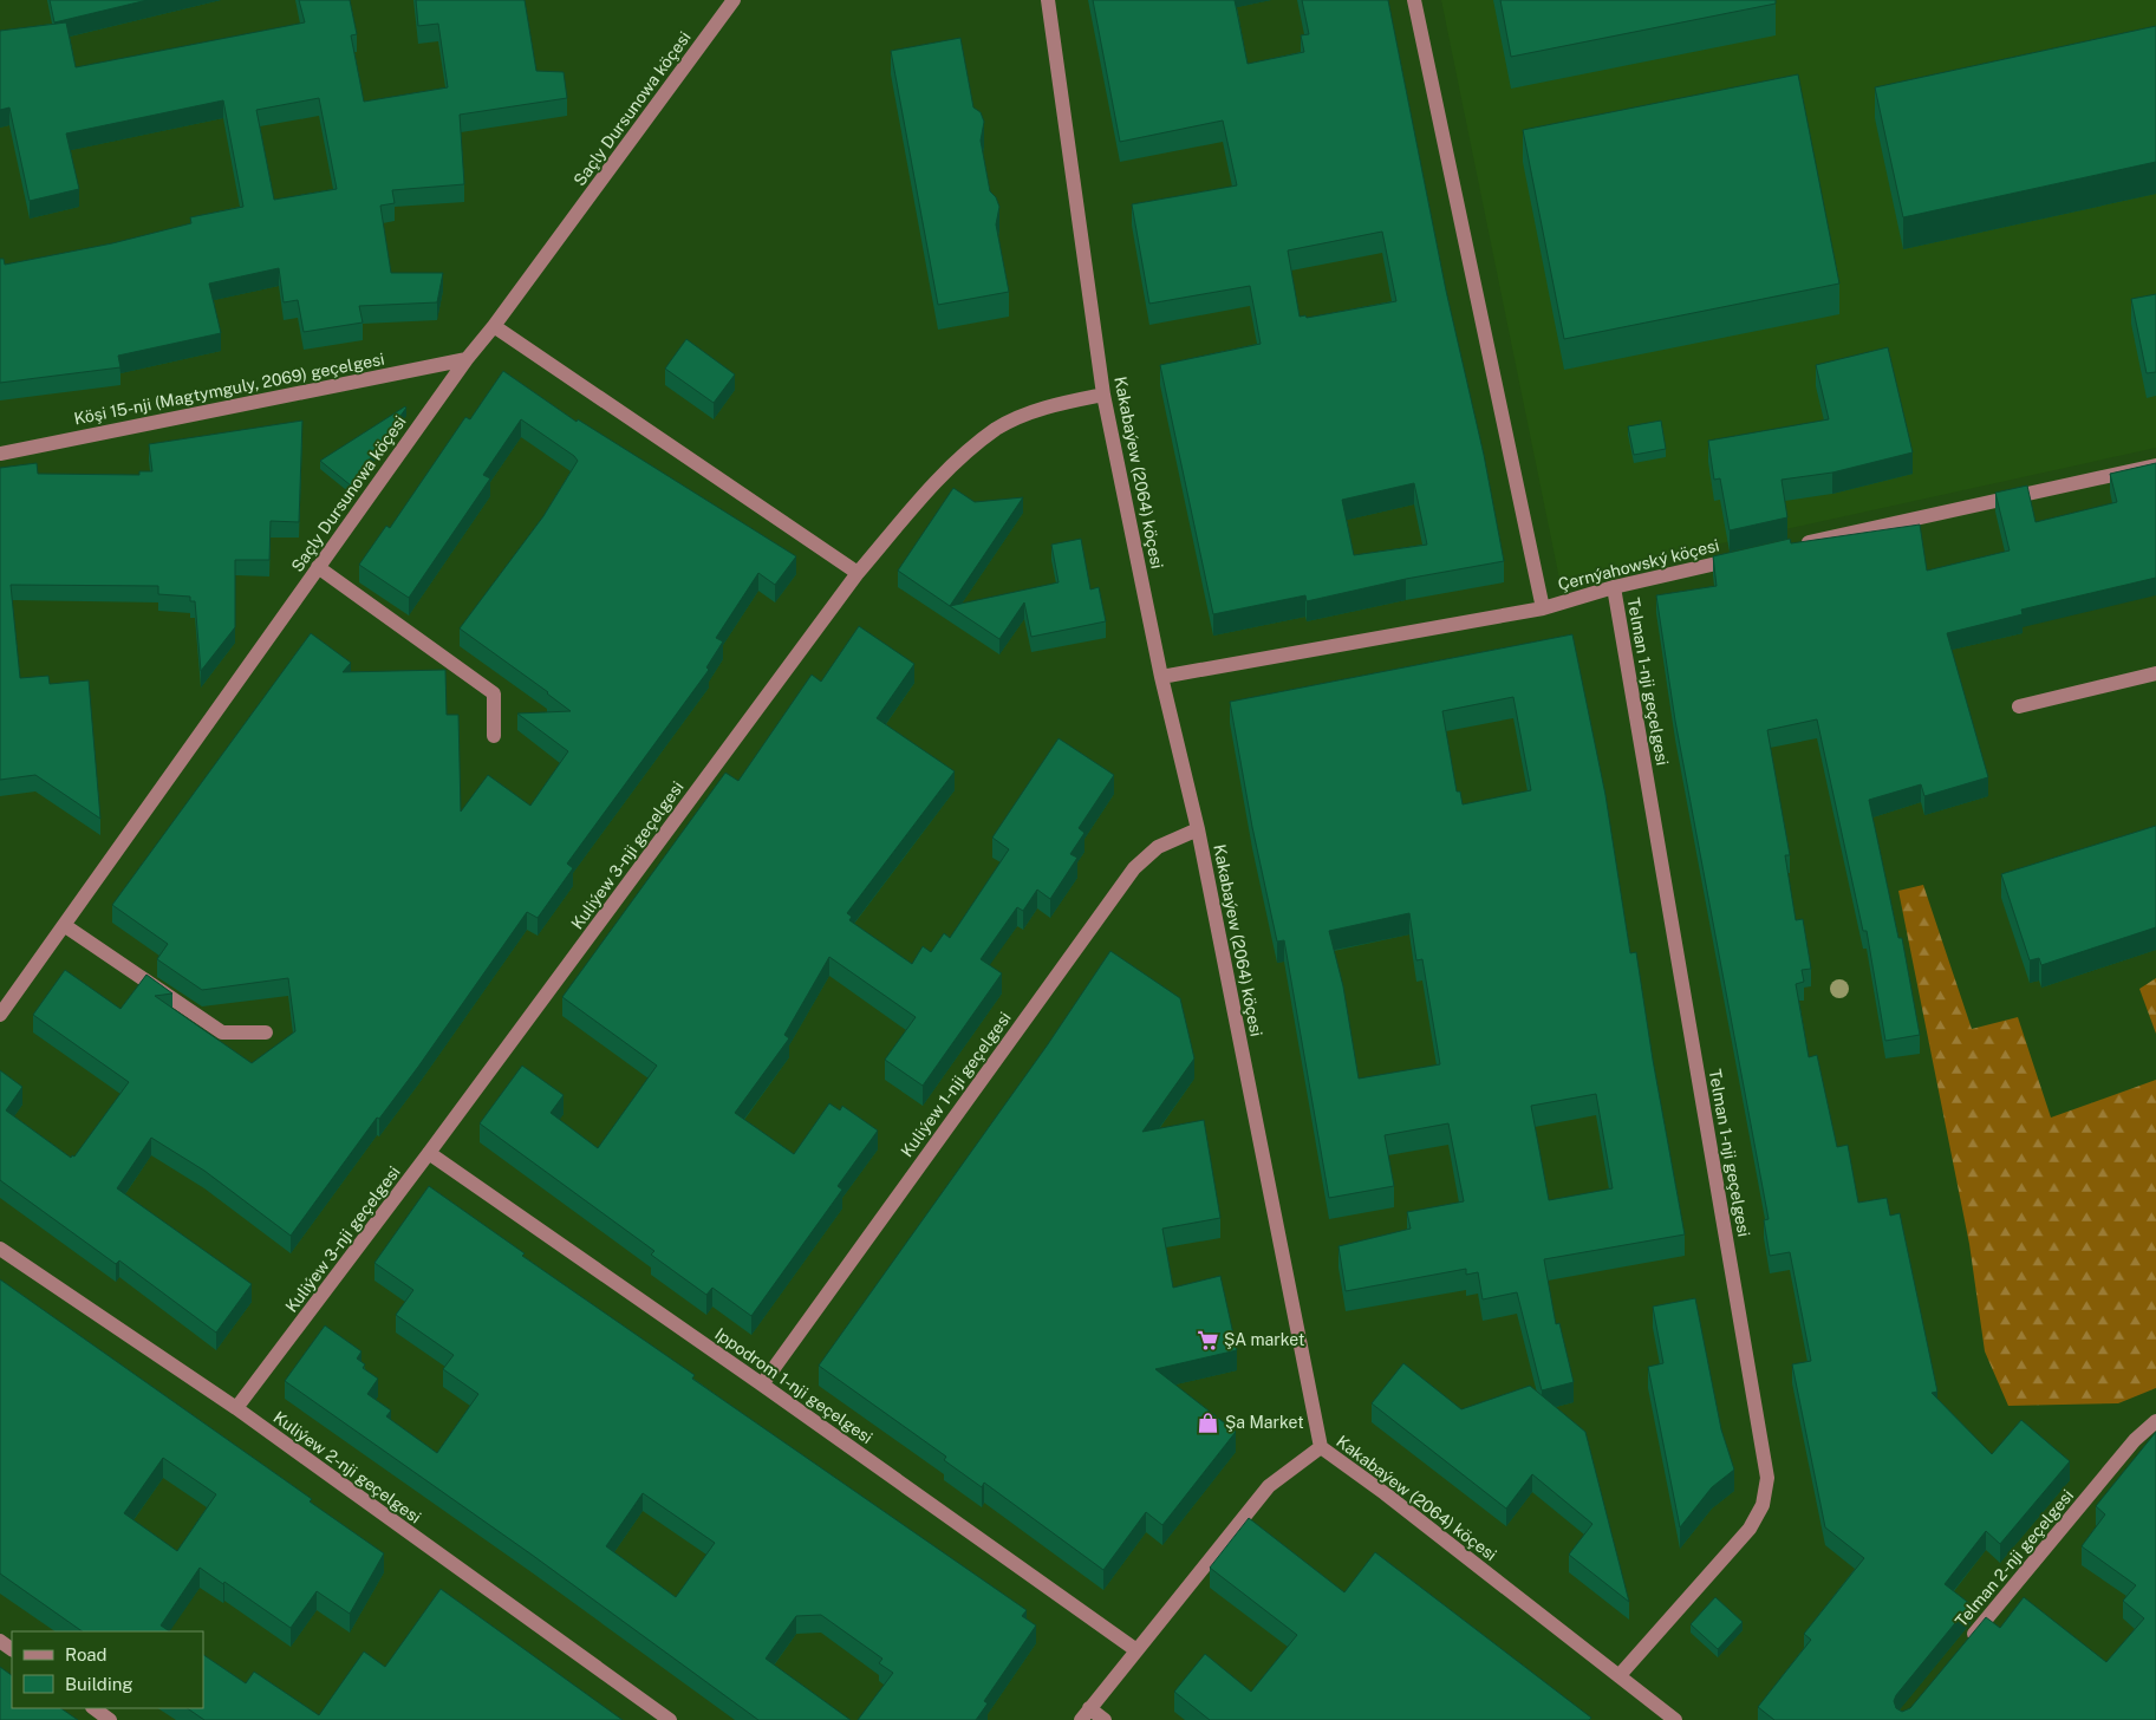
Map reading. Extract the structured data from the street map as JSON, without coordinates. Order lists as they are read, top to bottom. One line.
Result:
{"streets":{"street":["Saçly Dursunowa köçesi","Köşi 15-nji (Magtymguly, 2069) geçelgesi","Kakabaýew (2064) köçesi","Çernýahowský köçesi","Telman 1-nji geçelgesi","Kuliýew 3-nji geçelgesi","Kuliýew 1-nji geçelgesi","Ippodrom 1-nji geçelgesi","Kuliýew 2-nji geçelgesi","Telman 2-nji geçelgesi"]},"crossings":[["Saçly Dursunowa köçesi","Köşi 15-nji (Magtymguly, 2069) geçelgesi"],["Kakabaýew (2064) köçesi","Çernýahowský köçesi"],["Kakabaýew (2064) köçesi","Telman 1-nji geçelgesi"],["Kakabaýew (2064) köçesi","Kuliýew 3-nji geçelgesi"],["Kakabaýew (2064) köçesi","Kuliýew 1-nji geçelgesi"],["Çernýahowský köçesi","Telman 1-nji geçelgesi"],["Kuliýew 3-nji geçelgesi","Ippodrom 1-nji geçelgesi"],["Kuliýew 3-nji geçelgesi","Kuliýew 2-nji geçelgesi"],["Kuliýew 1-nji geçelgesi","Ippodrom 1-nji geçelgesi"]],"places":{"supermarket":["ŞA market"],"shop":["Şa Market"]},"legend":["Road","Building"]}
